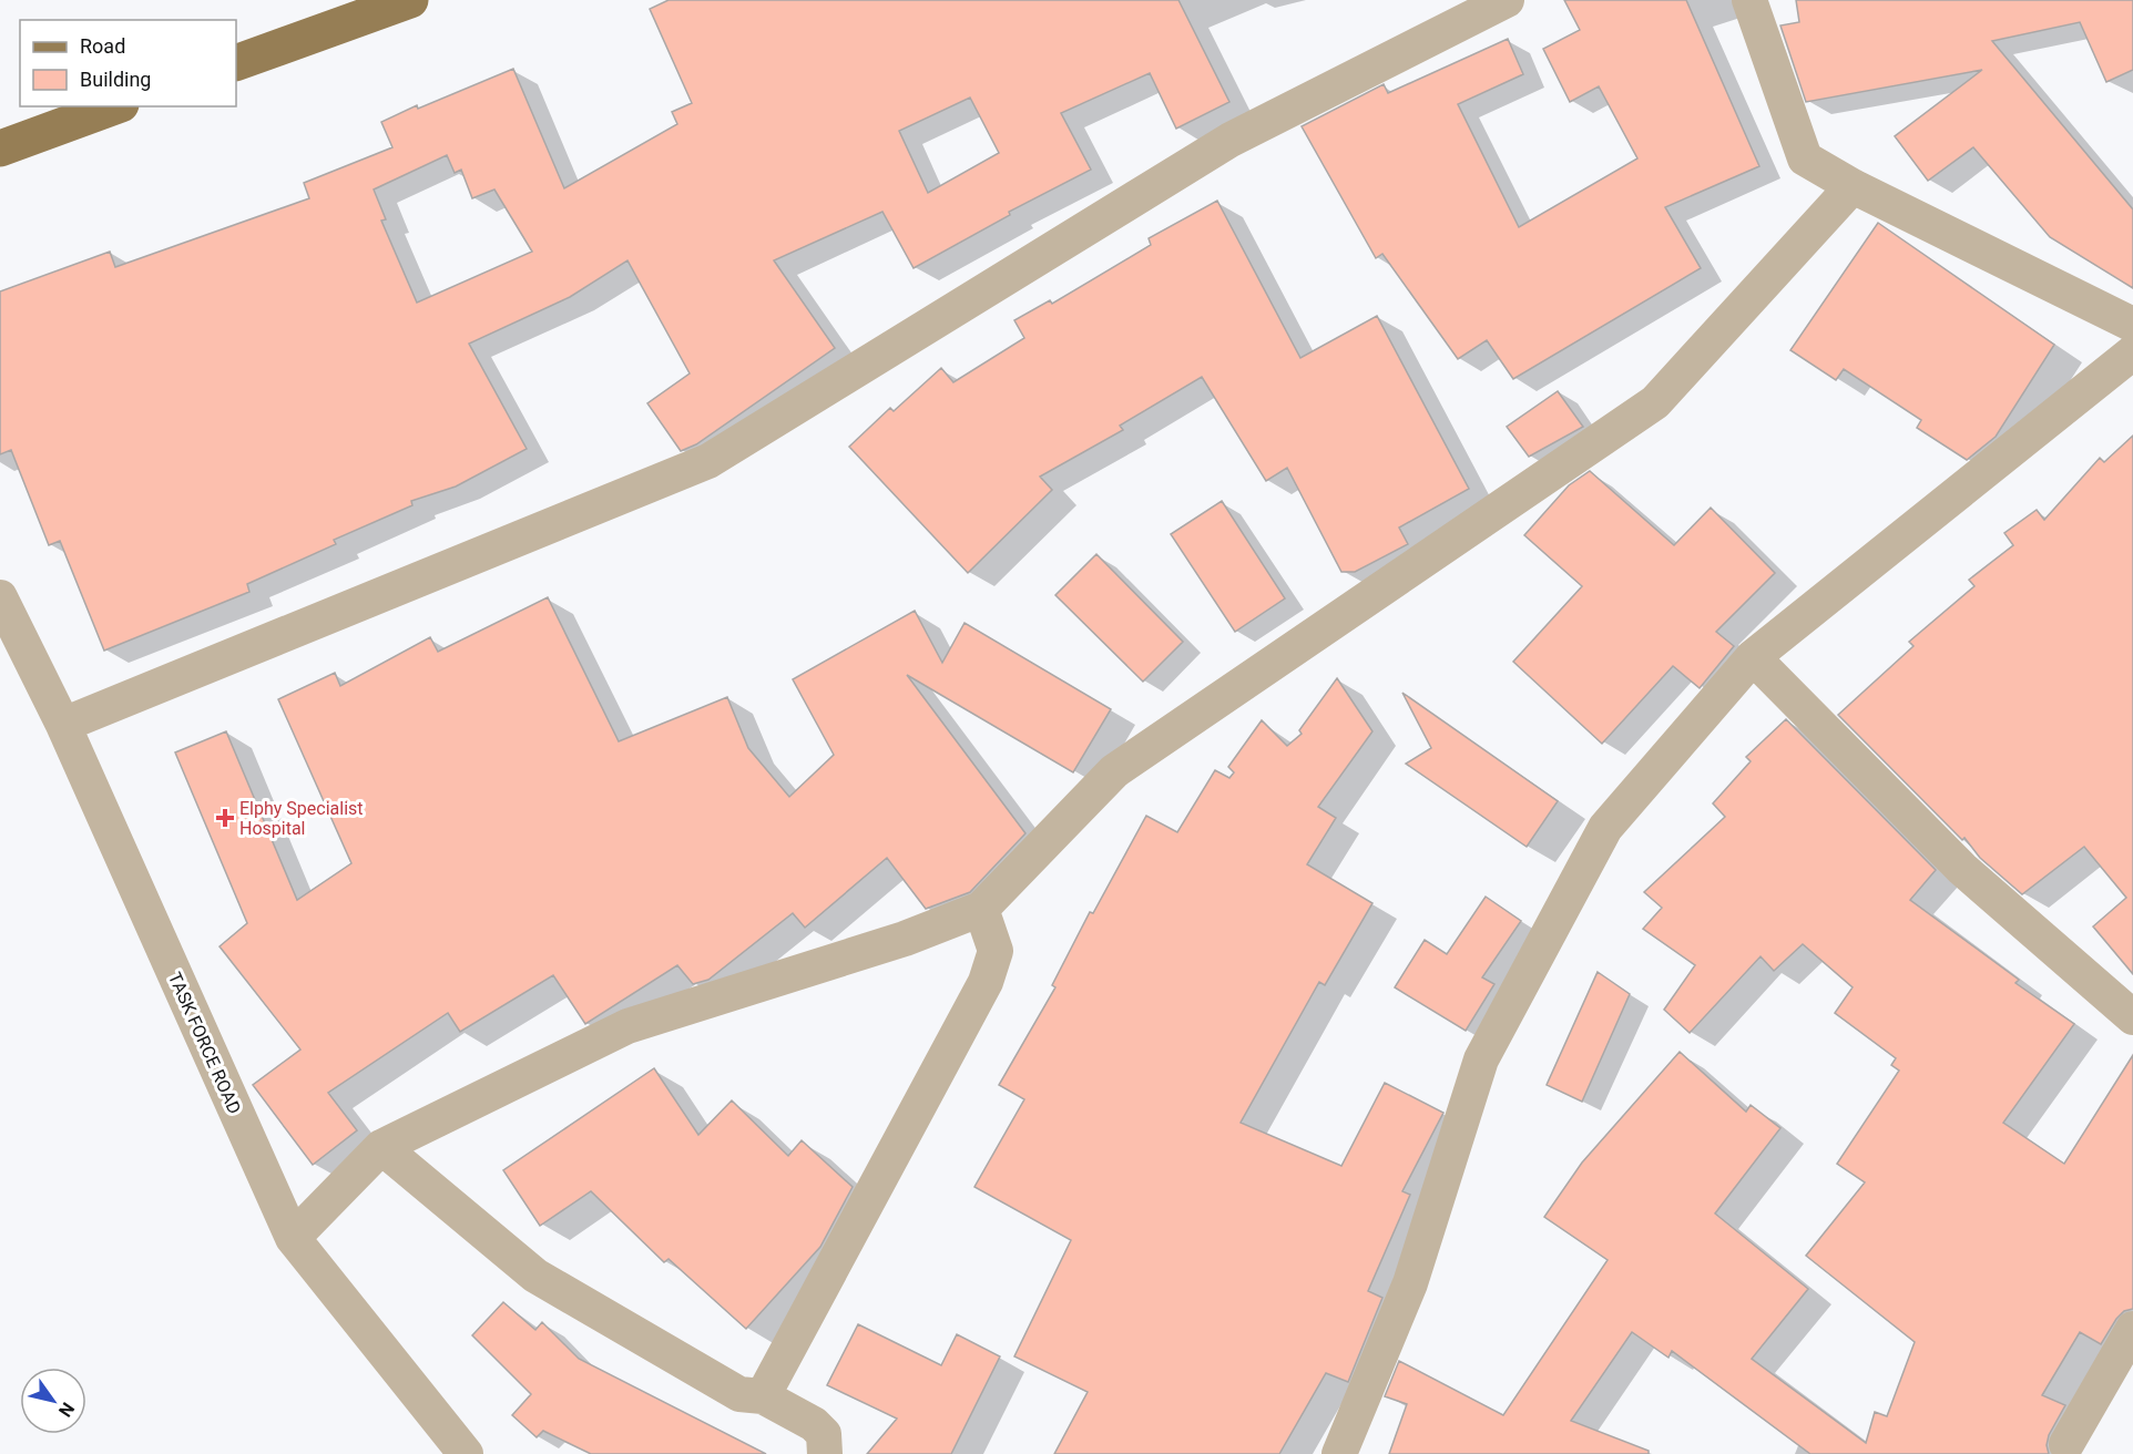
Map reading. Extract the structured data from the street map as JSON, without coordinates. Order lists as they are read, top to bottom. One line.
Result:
{"streets":{"street":["TASK FORCE ROAD"]},"places":{"health":["Elphy Specialist Hospital"]},"legend":["Road","Building"],"north":"bottom right"}
